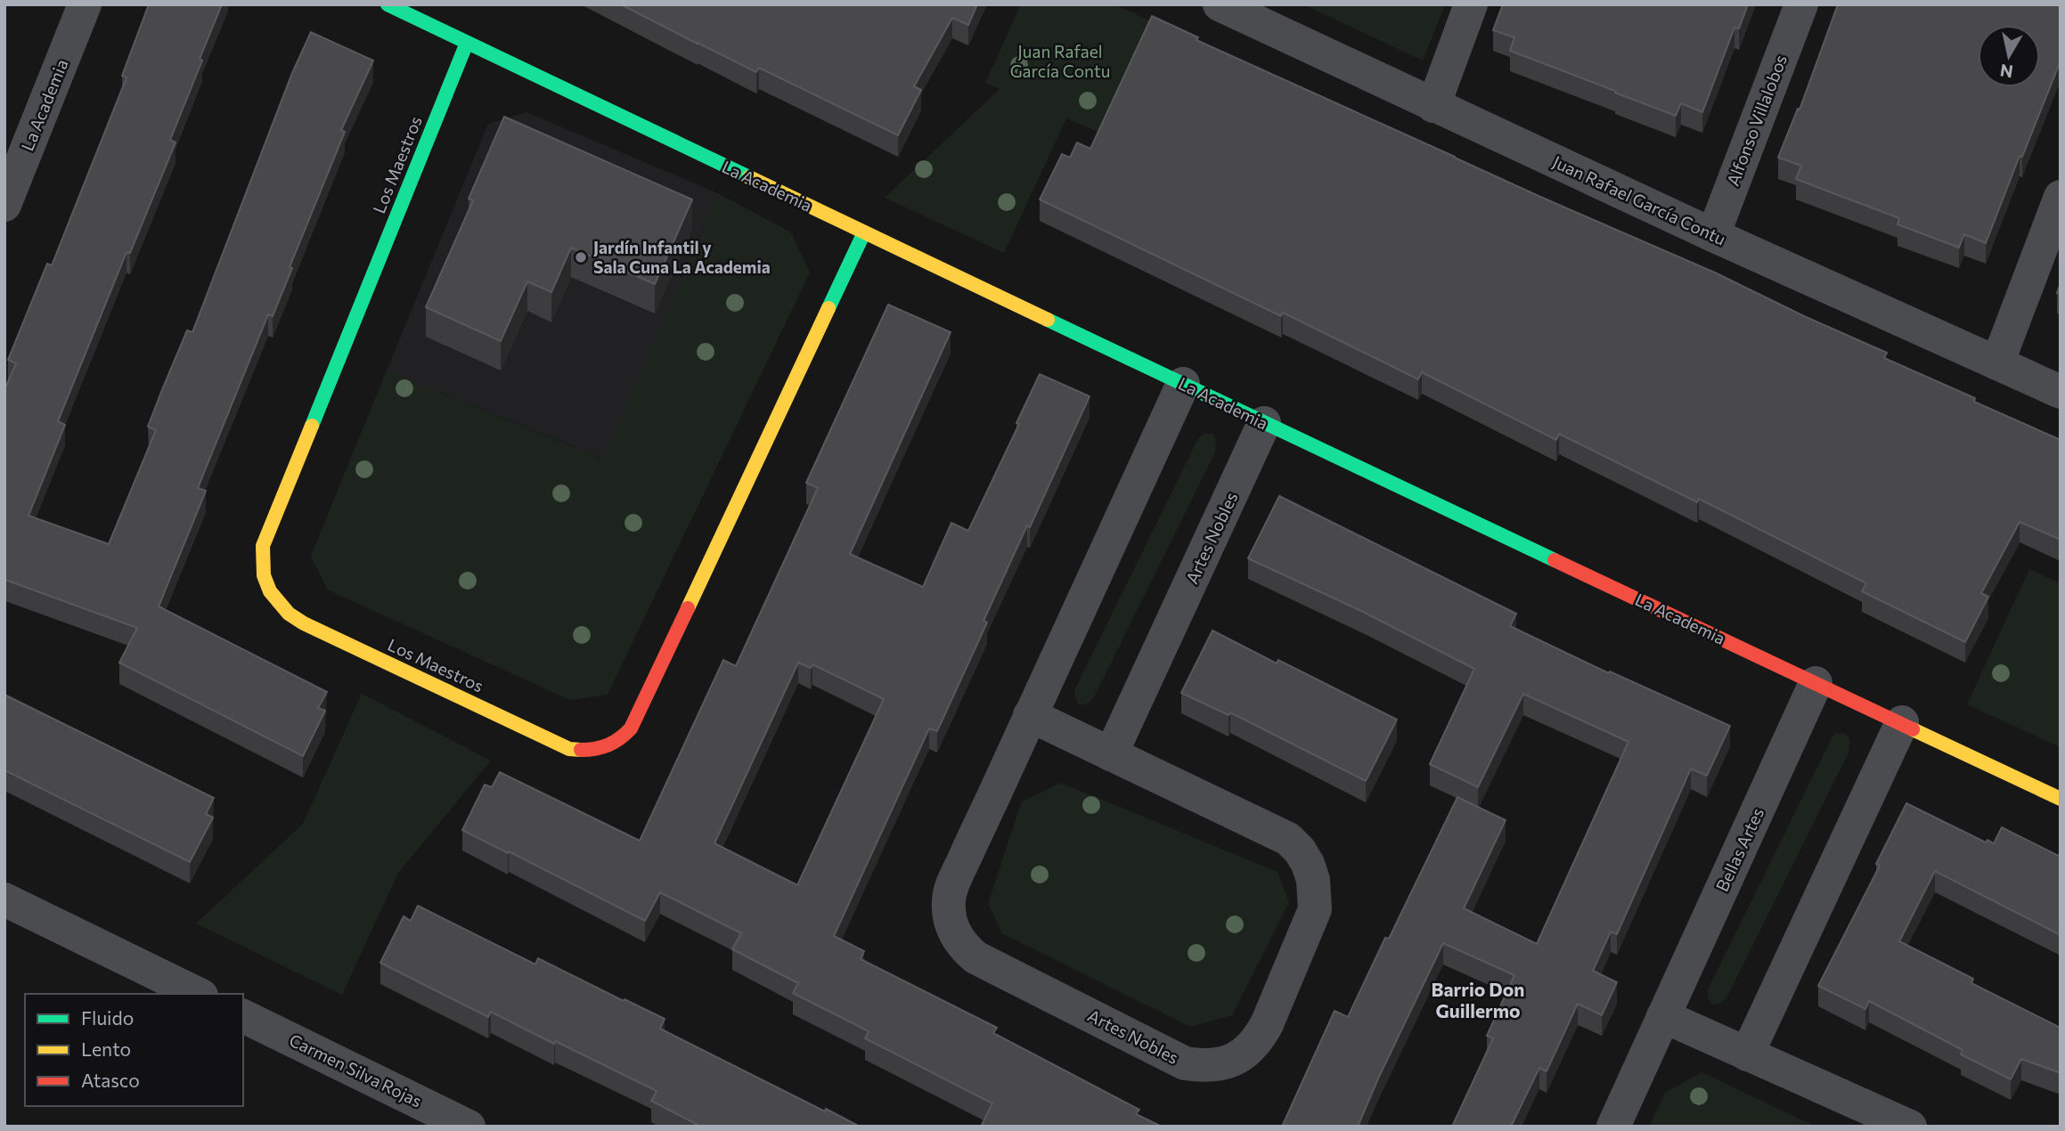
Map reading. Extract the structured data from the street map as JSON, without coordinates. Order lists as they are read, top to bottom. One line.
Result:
{"streets":{"street":["La Academia","Alfonso Villalobos","Los Maestros","Juan Rafael García Contu","Artes Nobles","Bellas Artes","Carmen Silva Rojas"]},"crossings":[["La Academia","Los Maestros"],["La Academia","Artes Nobles"],["La Academia","Bellas Artes"],["Alfonso Villalobos","Juan Rafael García Contu"]],"districts":["Barrio Don Guillermo"],"parks":["Juan Rafael García Contu"],"places":["Jardín Infantil y Sala Cuna La Academia"],"legend":["Fluido","Lento","Atasco"],"north":"bottom"}
